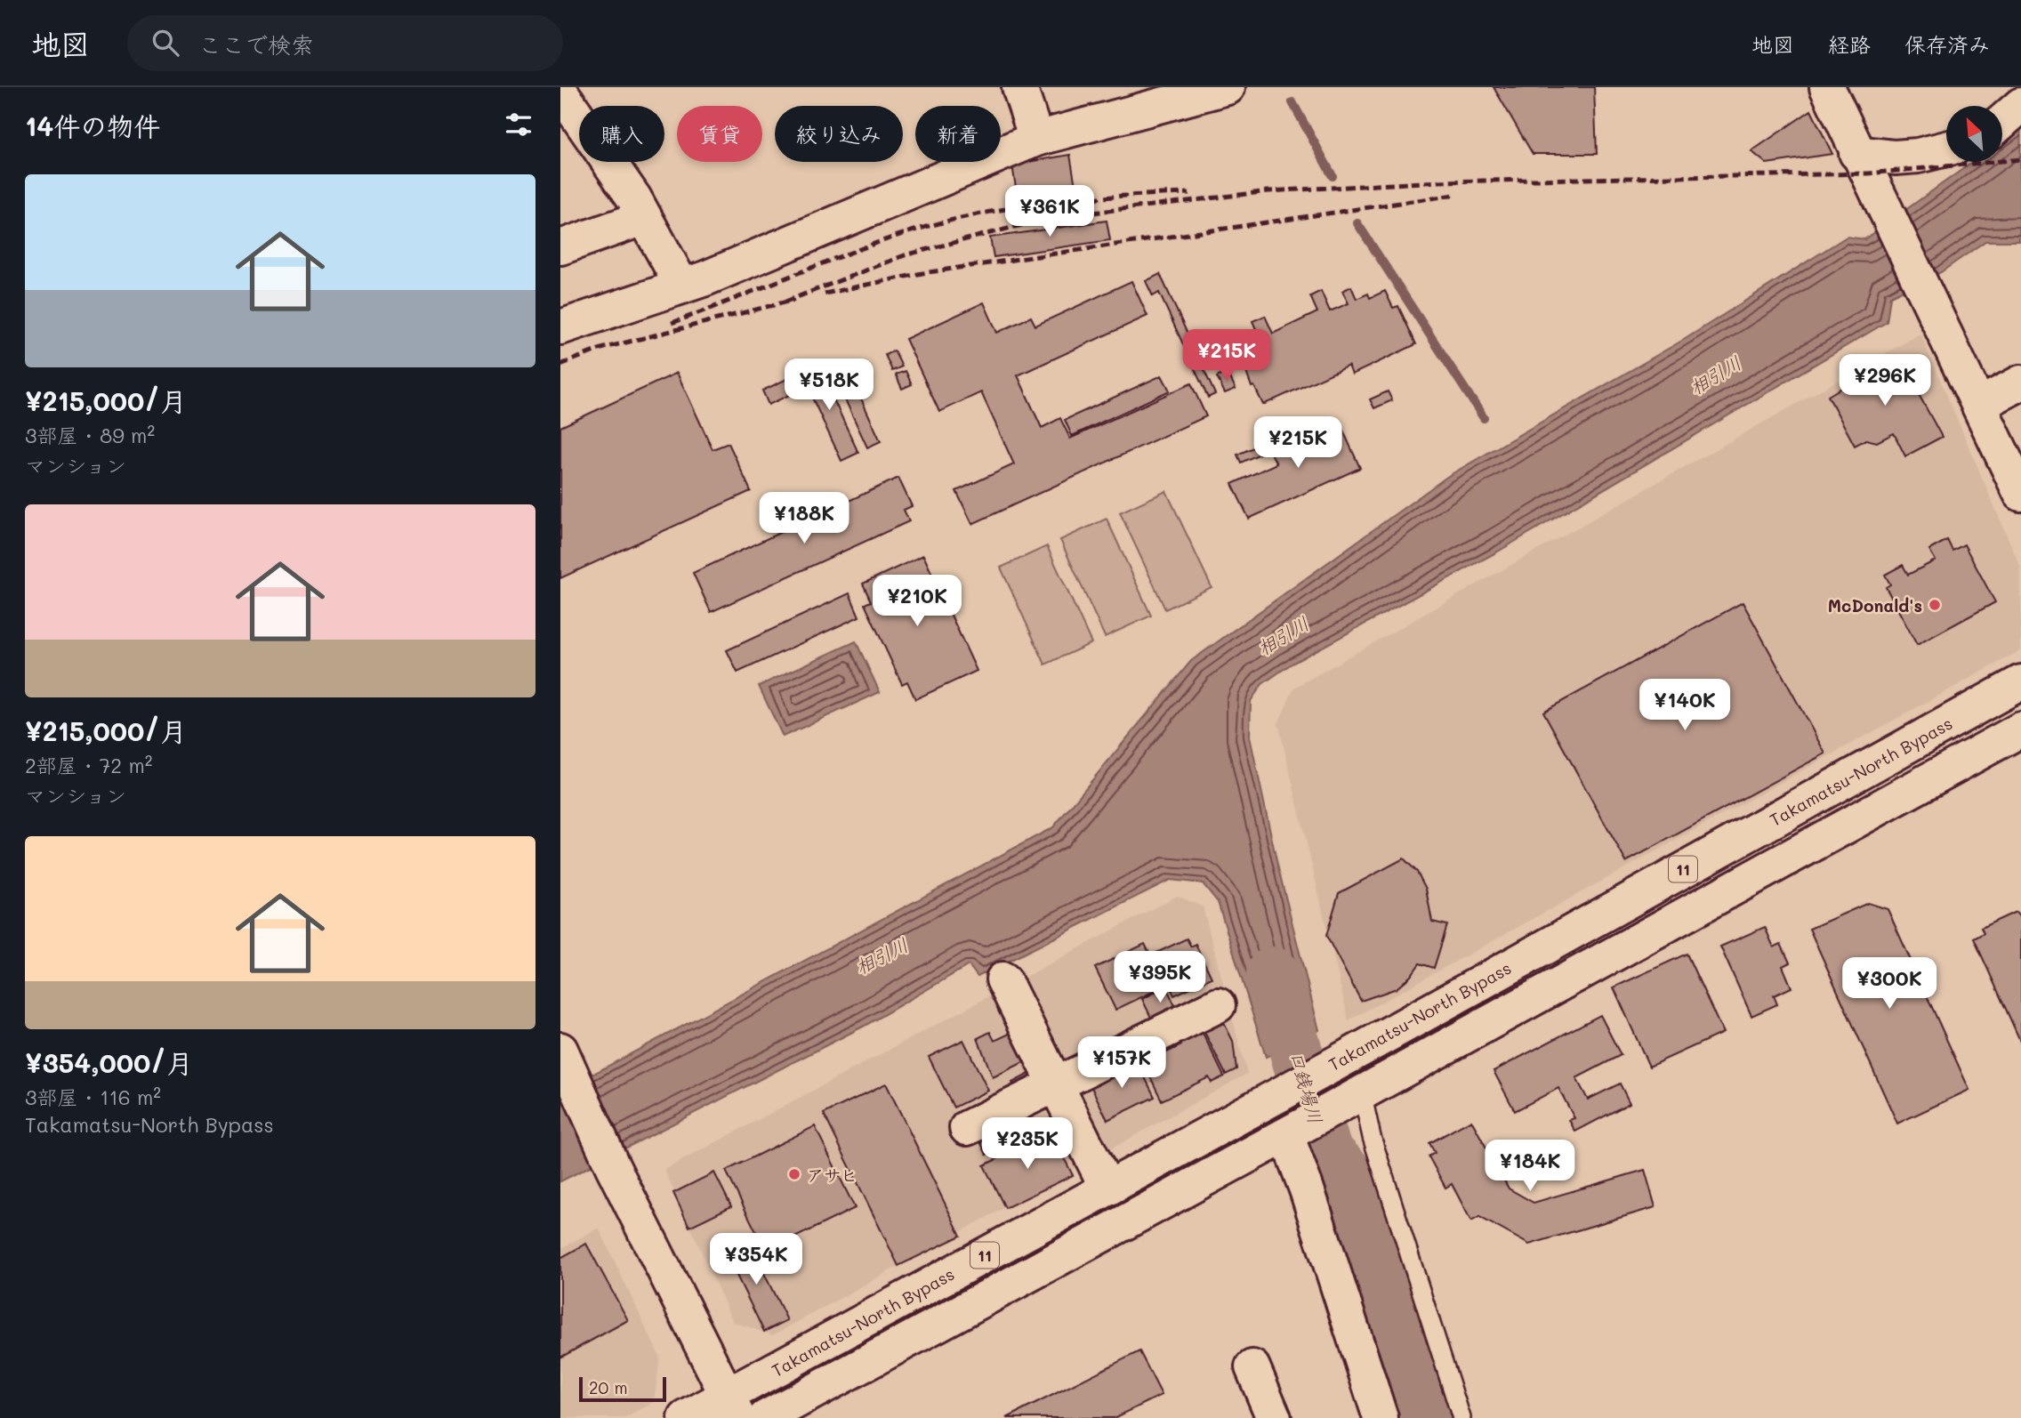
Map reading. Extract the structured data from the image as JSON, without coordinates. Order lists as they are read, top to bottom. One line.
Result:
{"streets":{"main road":["Takamatsu-North Bypass","11"]},"water":["相引川","口銭場川"],"places":["McDonald's","アサヒ"],"scale_bar":"20 m","north":"top left","page":{"header":"地図","search":"ここで検索","nav":["地図","経路","保存済み"],"heading":"14件の物件","chip":["購入","賃貸","絞り込み","新着"],"list":[{"name":"¥215,000/月","note":"3部屋 · 89 m² · マンション"},{"name":"¥215,000/月","note":"2部屋 · 72 m² · マンション"},{"name":"¥354,000/月","note":"3部屋 · 116 m² · Takamatsu-North Bypass"}],"price":["¥361K","¥215K","¥296K","¥518K","¥215K","¥188K","¥210K","¥140K","¥395K","¥300K","¥157K","¥235K","¥184K","¥354K"],"scale":"20 m"}}
